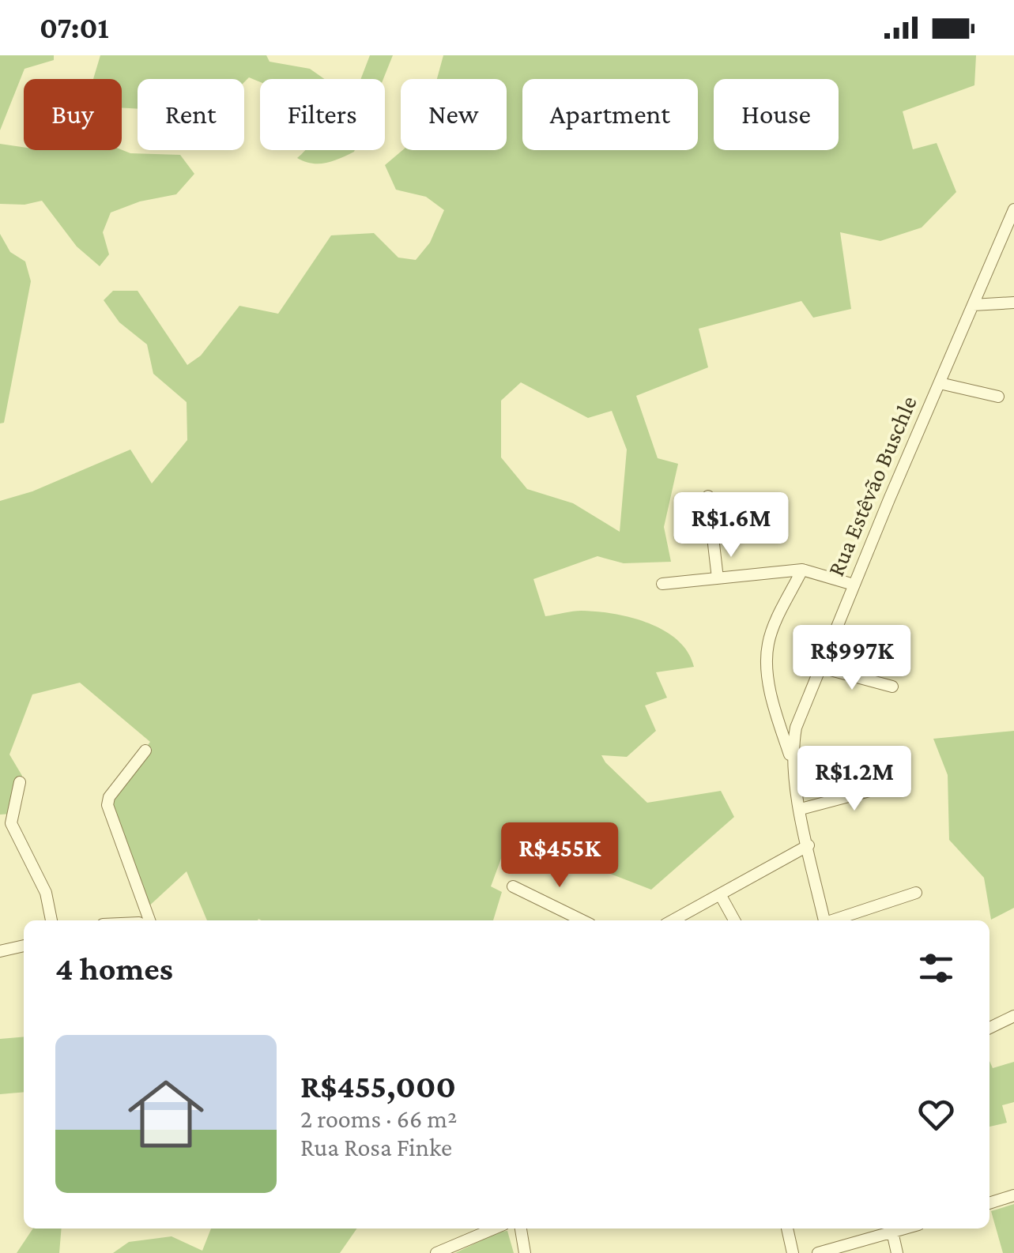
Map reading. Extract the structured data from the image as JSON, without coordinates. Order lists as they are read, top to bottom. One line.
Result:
{"streets":{"street":["Rua Estêvão Buschle"]},"page":{"status":"07:01","chip":["Buy","Rent","Filters","New","Apartment","House"],"price":["R$1.6M","R$997K","R$1.2M","R$455K"],"heading":"4 homes","list":[{"name":"R$455,000","note":"2 rooms · 66 m² · Rua Rosa Finke"}]}}
